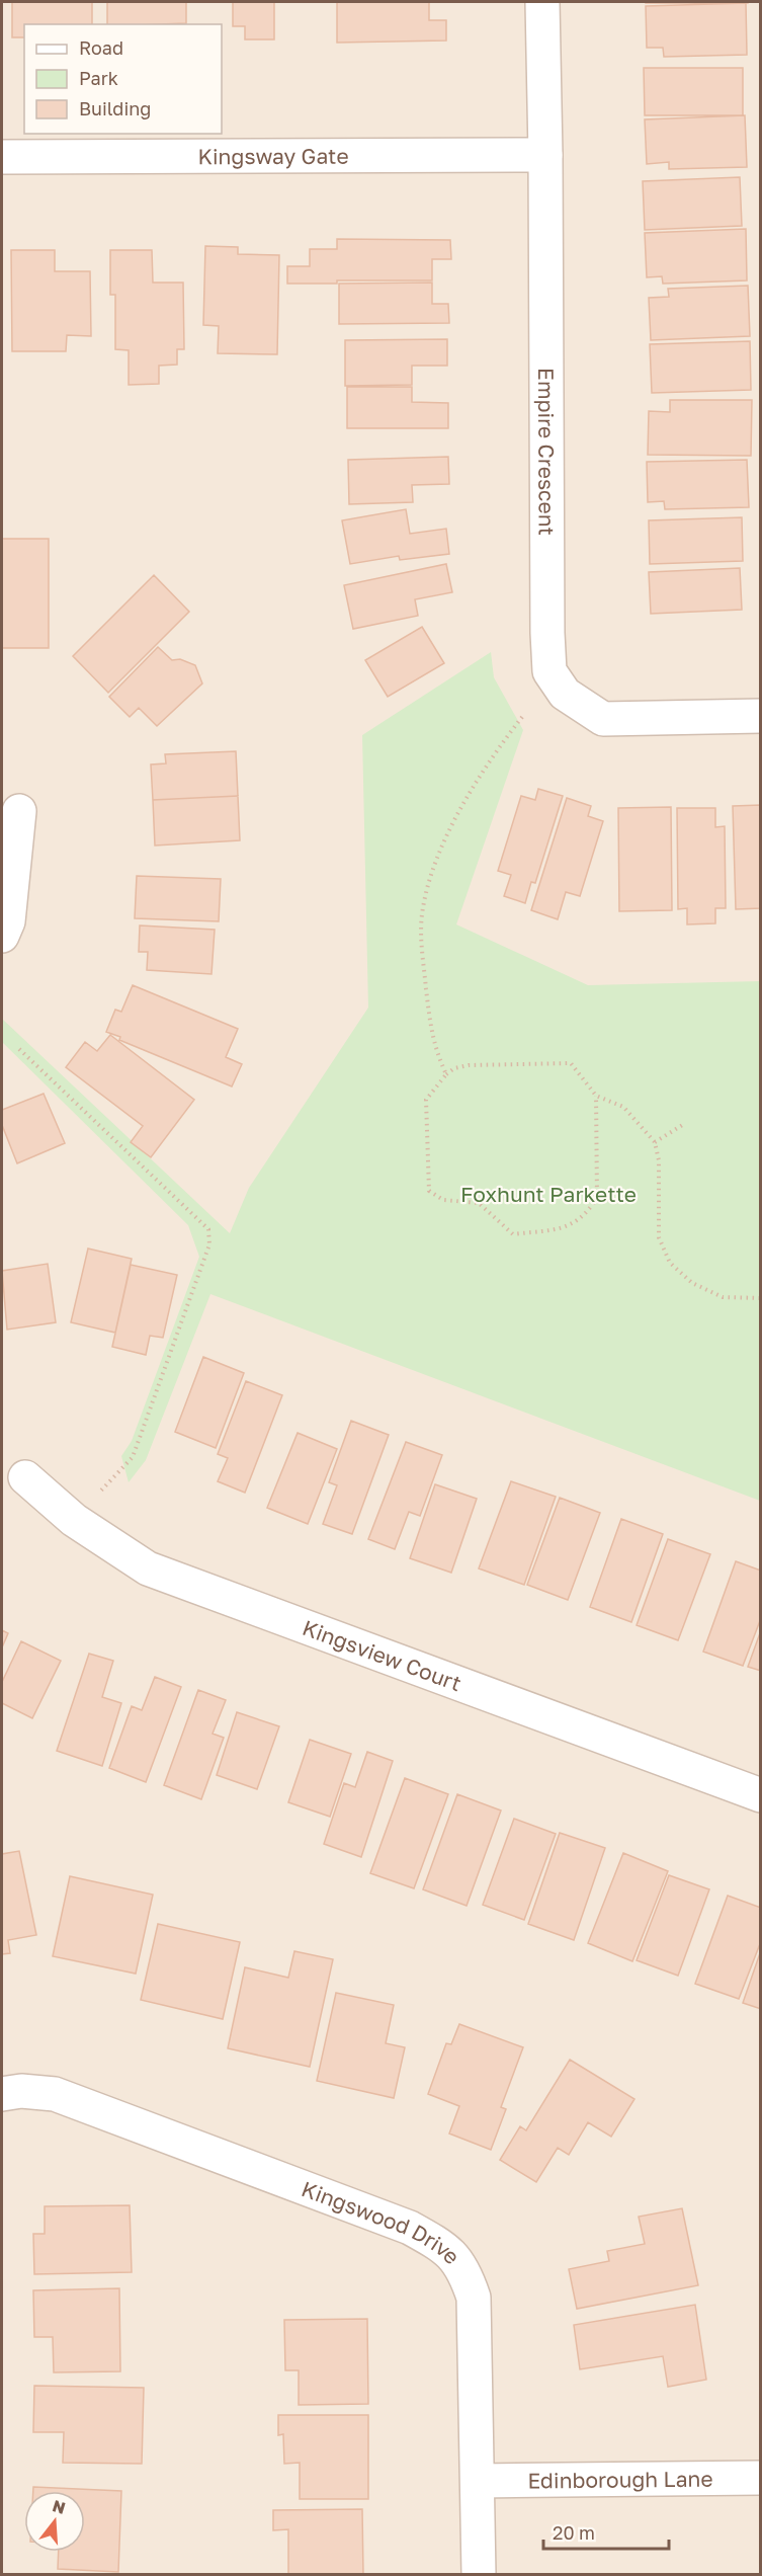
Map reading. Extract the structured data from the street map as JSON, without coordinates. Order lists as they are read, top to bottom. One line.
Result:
{"streets":{"street":["Kingsway Gate","Empire Crescent","Kingsview Court","Kingswood Drive","Edinborough Lane"]},"crossings":[["Kingsway Gate","Empire Crescent"],["Kingswood Drive","Edinborough Lane"]],"parks":["Foxhunt Parkette"],"legend":["Road","Park","Building"],"scale_bar":"20 m","north":"top"}
